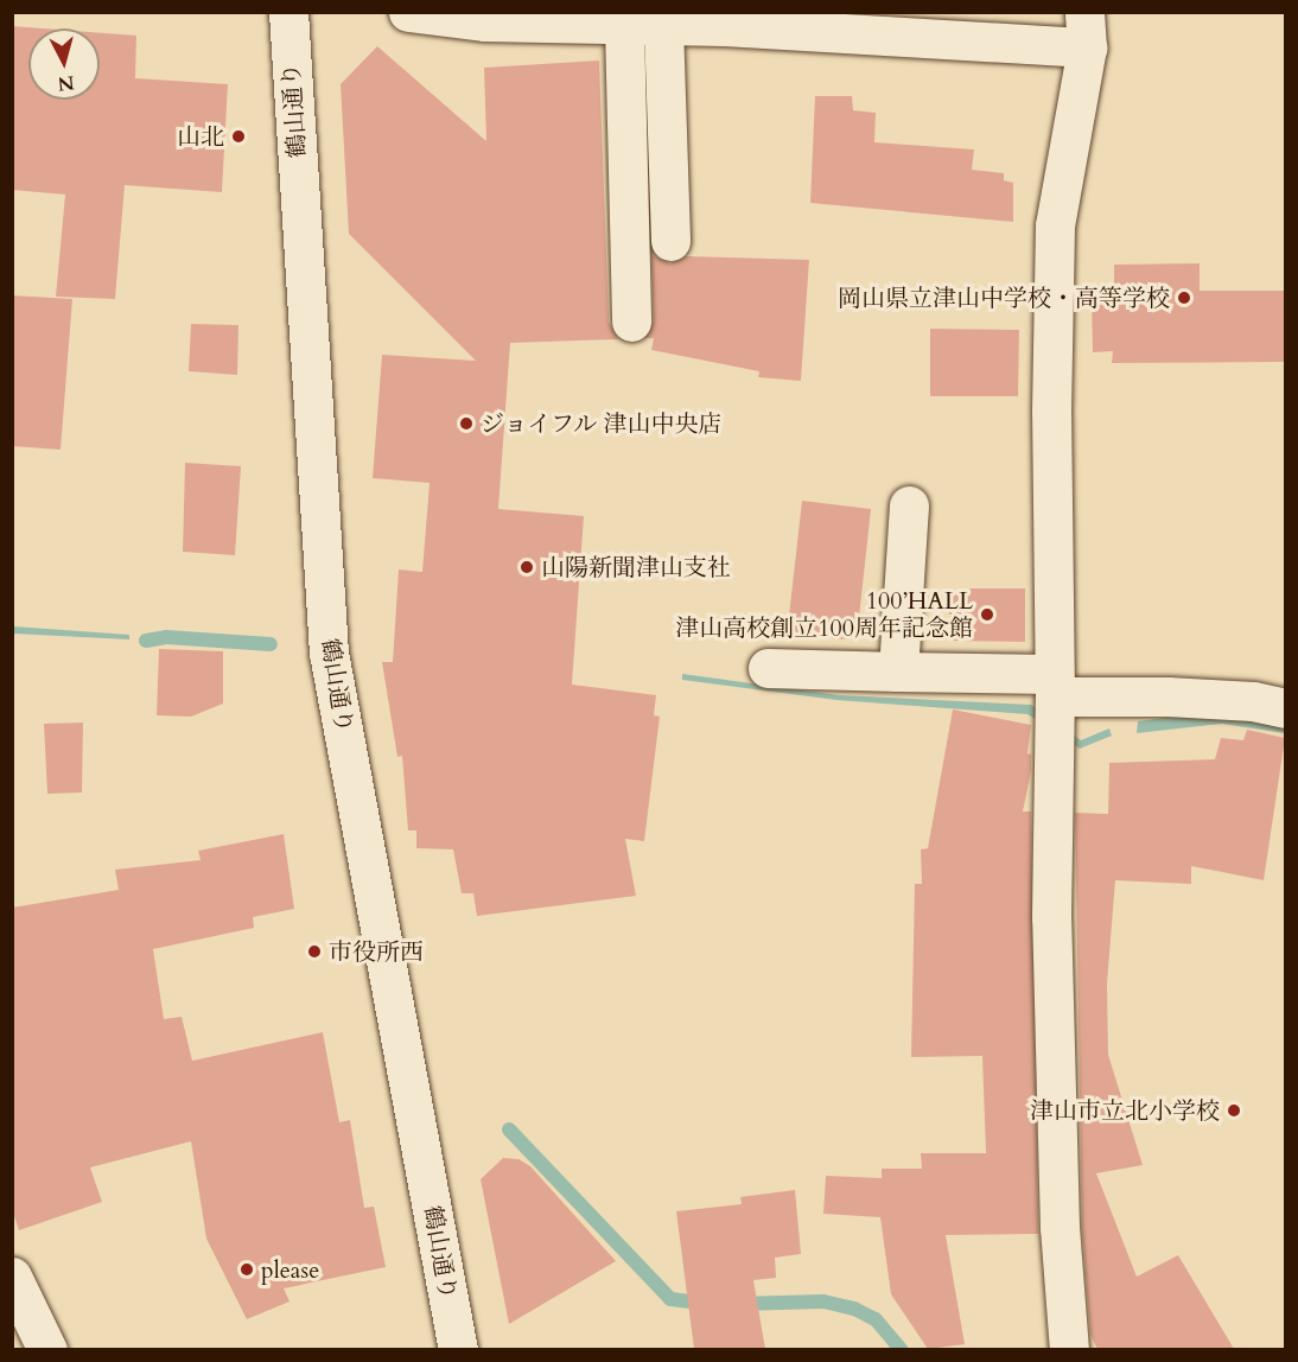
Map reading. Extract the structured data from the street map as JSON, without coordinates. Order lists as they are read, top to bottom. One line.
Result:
{"streets":{"street":["鶴山通り"]},"places":["山北","岡山県立津山中学校・高等学校","ジョイフル 津山中央店","山陽新聞津山支社","100’HALL 津山高校創立100周年記念館","市役所西","津山市立北小学校","please"],"north":"bottom"}
